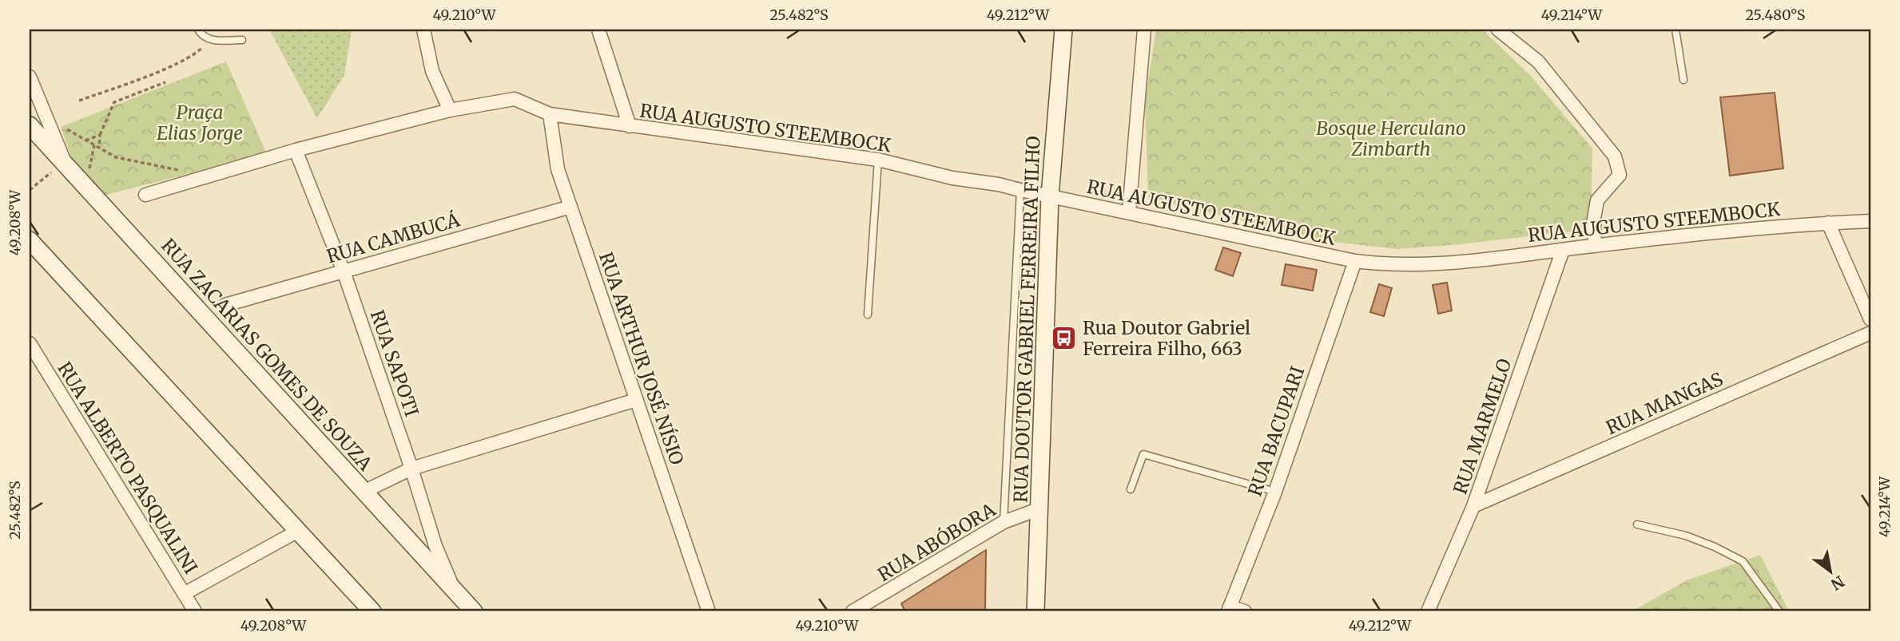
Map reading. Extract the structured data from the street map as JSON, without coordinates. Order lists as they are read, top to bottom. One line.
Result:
{"streets":{"main road":["RUA DOUTOR GABRIEL FERREIRA FILHO","RUA ZACARIAS GOMES DE SOUZA"],"street":["RUA AUGUSTO STEEMBOCK","RUA CAMBUCÁ","RUA ARTHUR JOSÉ NÍSIO","RUA SAPOTI","RUA MANGAS","RUA MARMELO","RUA BACUPARI","RUA ALBERTO PASQUALINI","RUA ABÓBORA"]},"crossings":[["RUA AUGUSTO STEEMBOCK","RUA DOUTOR GABRIEL FERREIRA FILHO"],["RUA AUGUSTO STEEMBOCK","RUA ARTHUR JOSÉ NÍSIO"],["RUA AUGUSTO STEEMBOCK","RUA SAPOTI"],["RUA AUGUSTO STEEMBOCK","RUA MARMELO"],["RUA AUGUSTO STEEMBOCK","RUA BACUPARI"],["RUA CAMBUCÁ","RUA ARTHUR JOSÉ NÍSIO"],["RUA CAMBUCÁ","RUA SAPOTI"],["RUA DOUTOR GABRIEL FERREIRA FILHO","RUA ABÓBORA"],["RUA ZACARIAS GOMES DE SOUZA","RUA SAPOTI"],["RUA MANGAS","RUA MARMELO"]],"parks":["Praça Elias Jorge","Bosque Herculano Zimbarth"],"places":{"bus stop":["Rua Doutor Gabriel Ferreira Filho, 663"]},"north":"bottom right","coordinates":["49.210°W","25.482°S","49.212°W","49.214°W","25.480°S","49.208°W"]}
